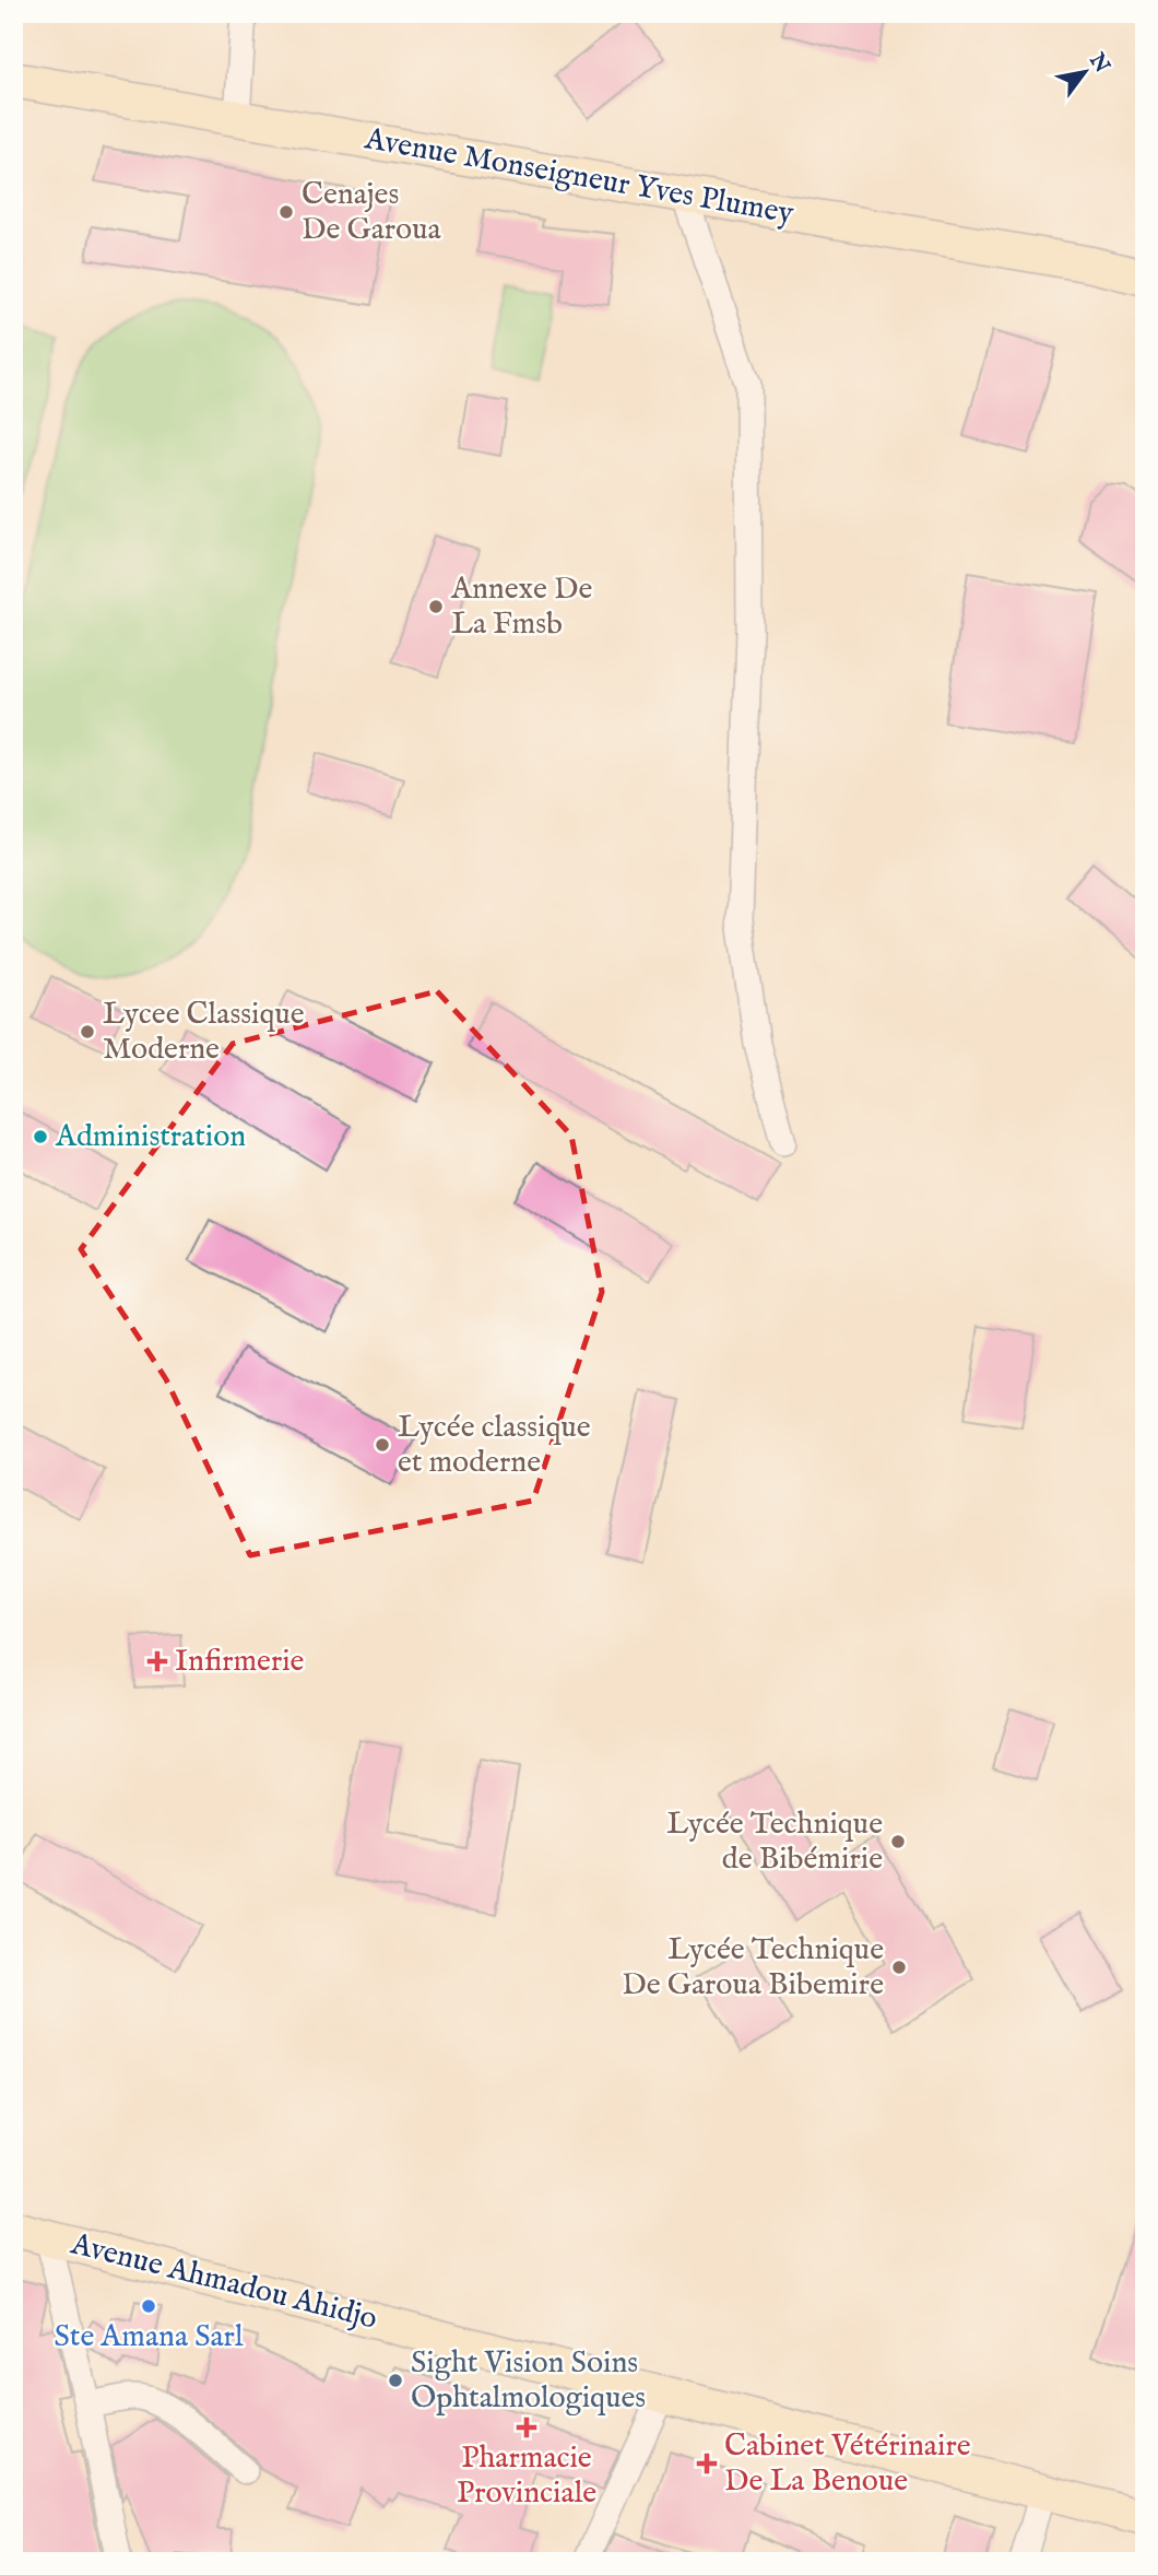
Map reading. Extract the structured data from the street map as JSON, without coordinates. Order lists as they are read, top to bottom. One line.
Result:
{"streets":{"main road":["Avenue Monseigneur Yves Plumey","Avenue Ahmadou Ahidjo"]},"places":{"other":["Cenajes De Garoua","Annexe De La Fmsb","Lycee Classique Moderne","Administration","Lycée classique et moderne","Lycée Technique de Bibémirie","Lycée Technique De Garoua Bibemire","Ste Amana Sarl","Sight Vision Soins Ophtalmologiques"],"health":["Infirmerie","Pharmacie Provinciale","Cabinet Vétérinaire De La Benoue"]},"north":"top right"}
